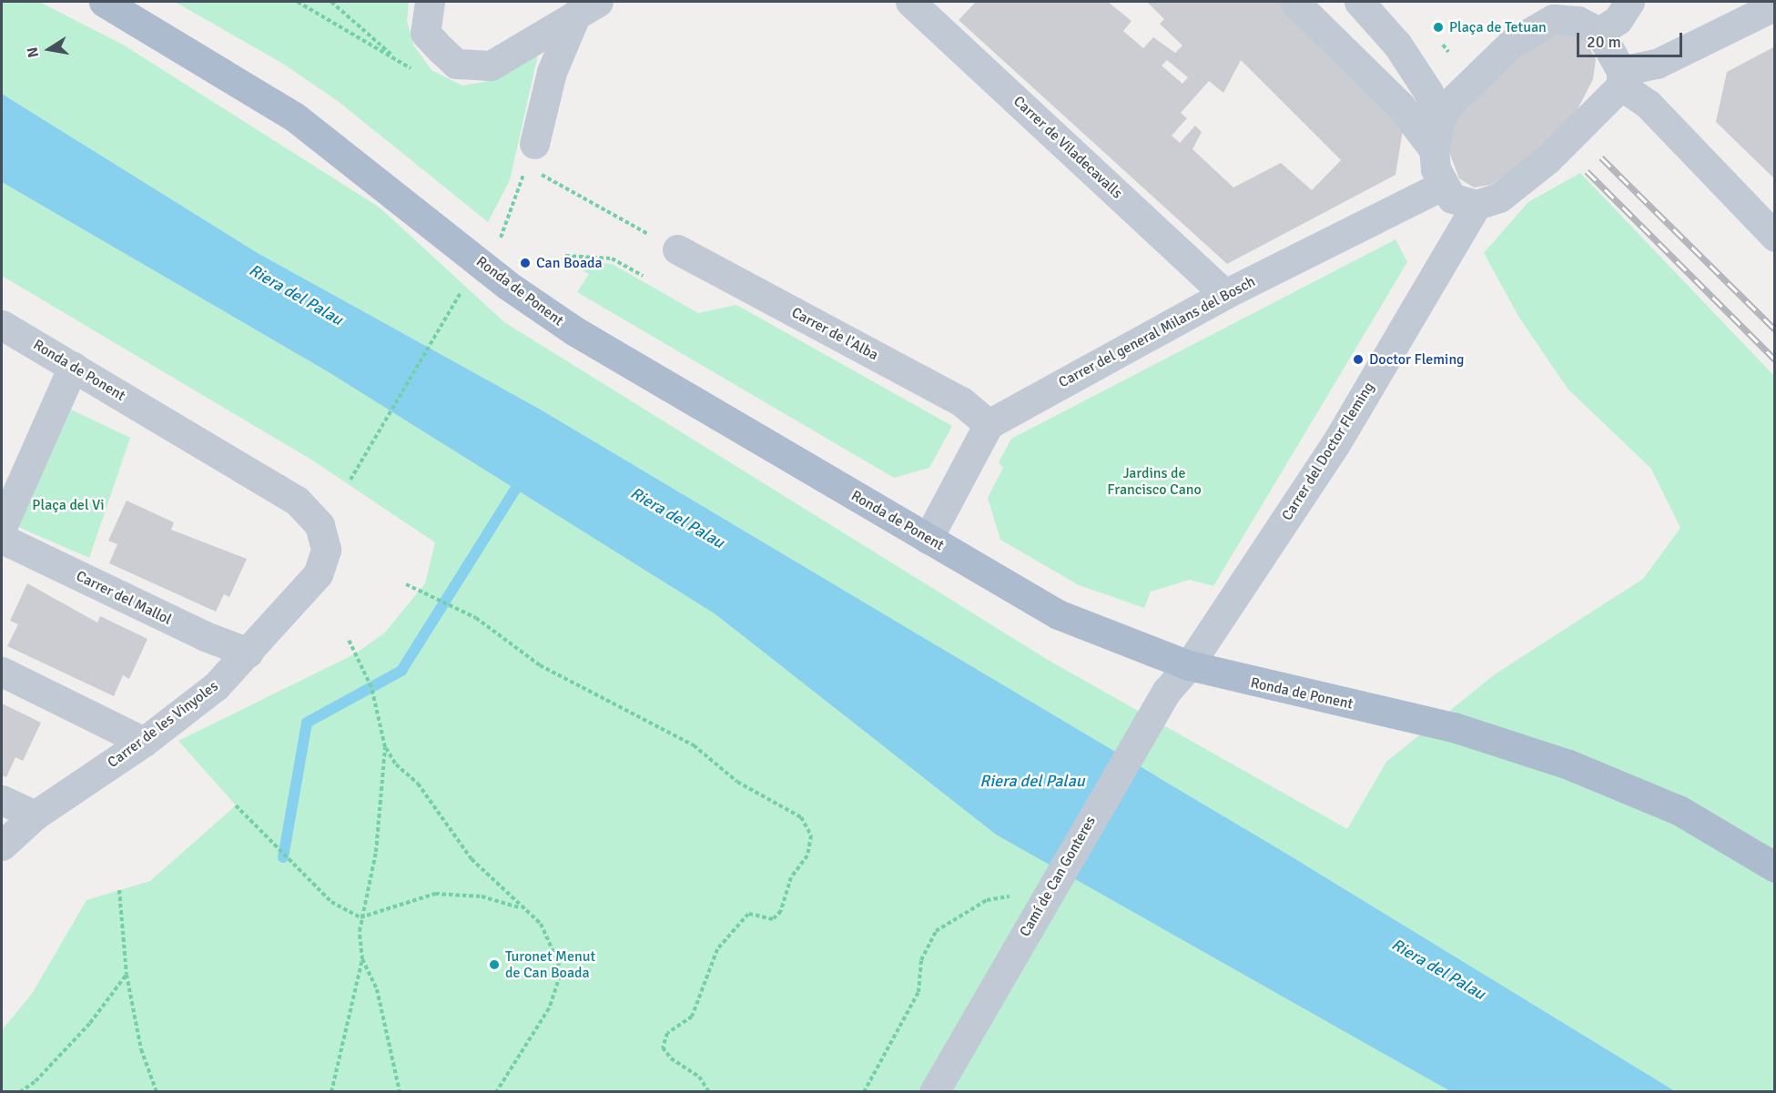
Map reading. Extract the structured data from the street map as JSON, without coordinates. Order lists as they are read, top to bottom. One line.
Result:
{"streets":{"main road":["Ronda de Ponent"],"street":["Carrer de Viladecavalls","Carrer del general Milans del Bosch","Carrer de l'Alba","Carrer del Doctor Fleming","Carrer del Mallol","Carrer de les Vinyoles","Camí de Can Gonteres"]},"crossings":[["Carrer de Viladecavalls","Carrer del general Milans del Bosch"],["Ronda de Ponent","Carrer del Doctor Fleming"],["Ronda de Ponent","Carrer de les Vinyoles"],["Ronda de Ponent","Camí de Can Gonteres"],["Carrer del general Milans del Bosch","Carrer de l'Alba"],["Carrer del Doctor Fleming","Camí de Can Gonteres"],["Carrer del Mallol","Carrer de les Vinyoles"]],"water":["Riera del Palau"],"parks":["Jardins de Francisco Cano","Plaça del Vi"],"places":["Plaça de Tetuan","Can Boada","Doctor Fleming","Turonet Menut de Can Boada"],"scale_bar":"20 m","north":"left"}
